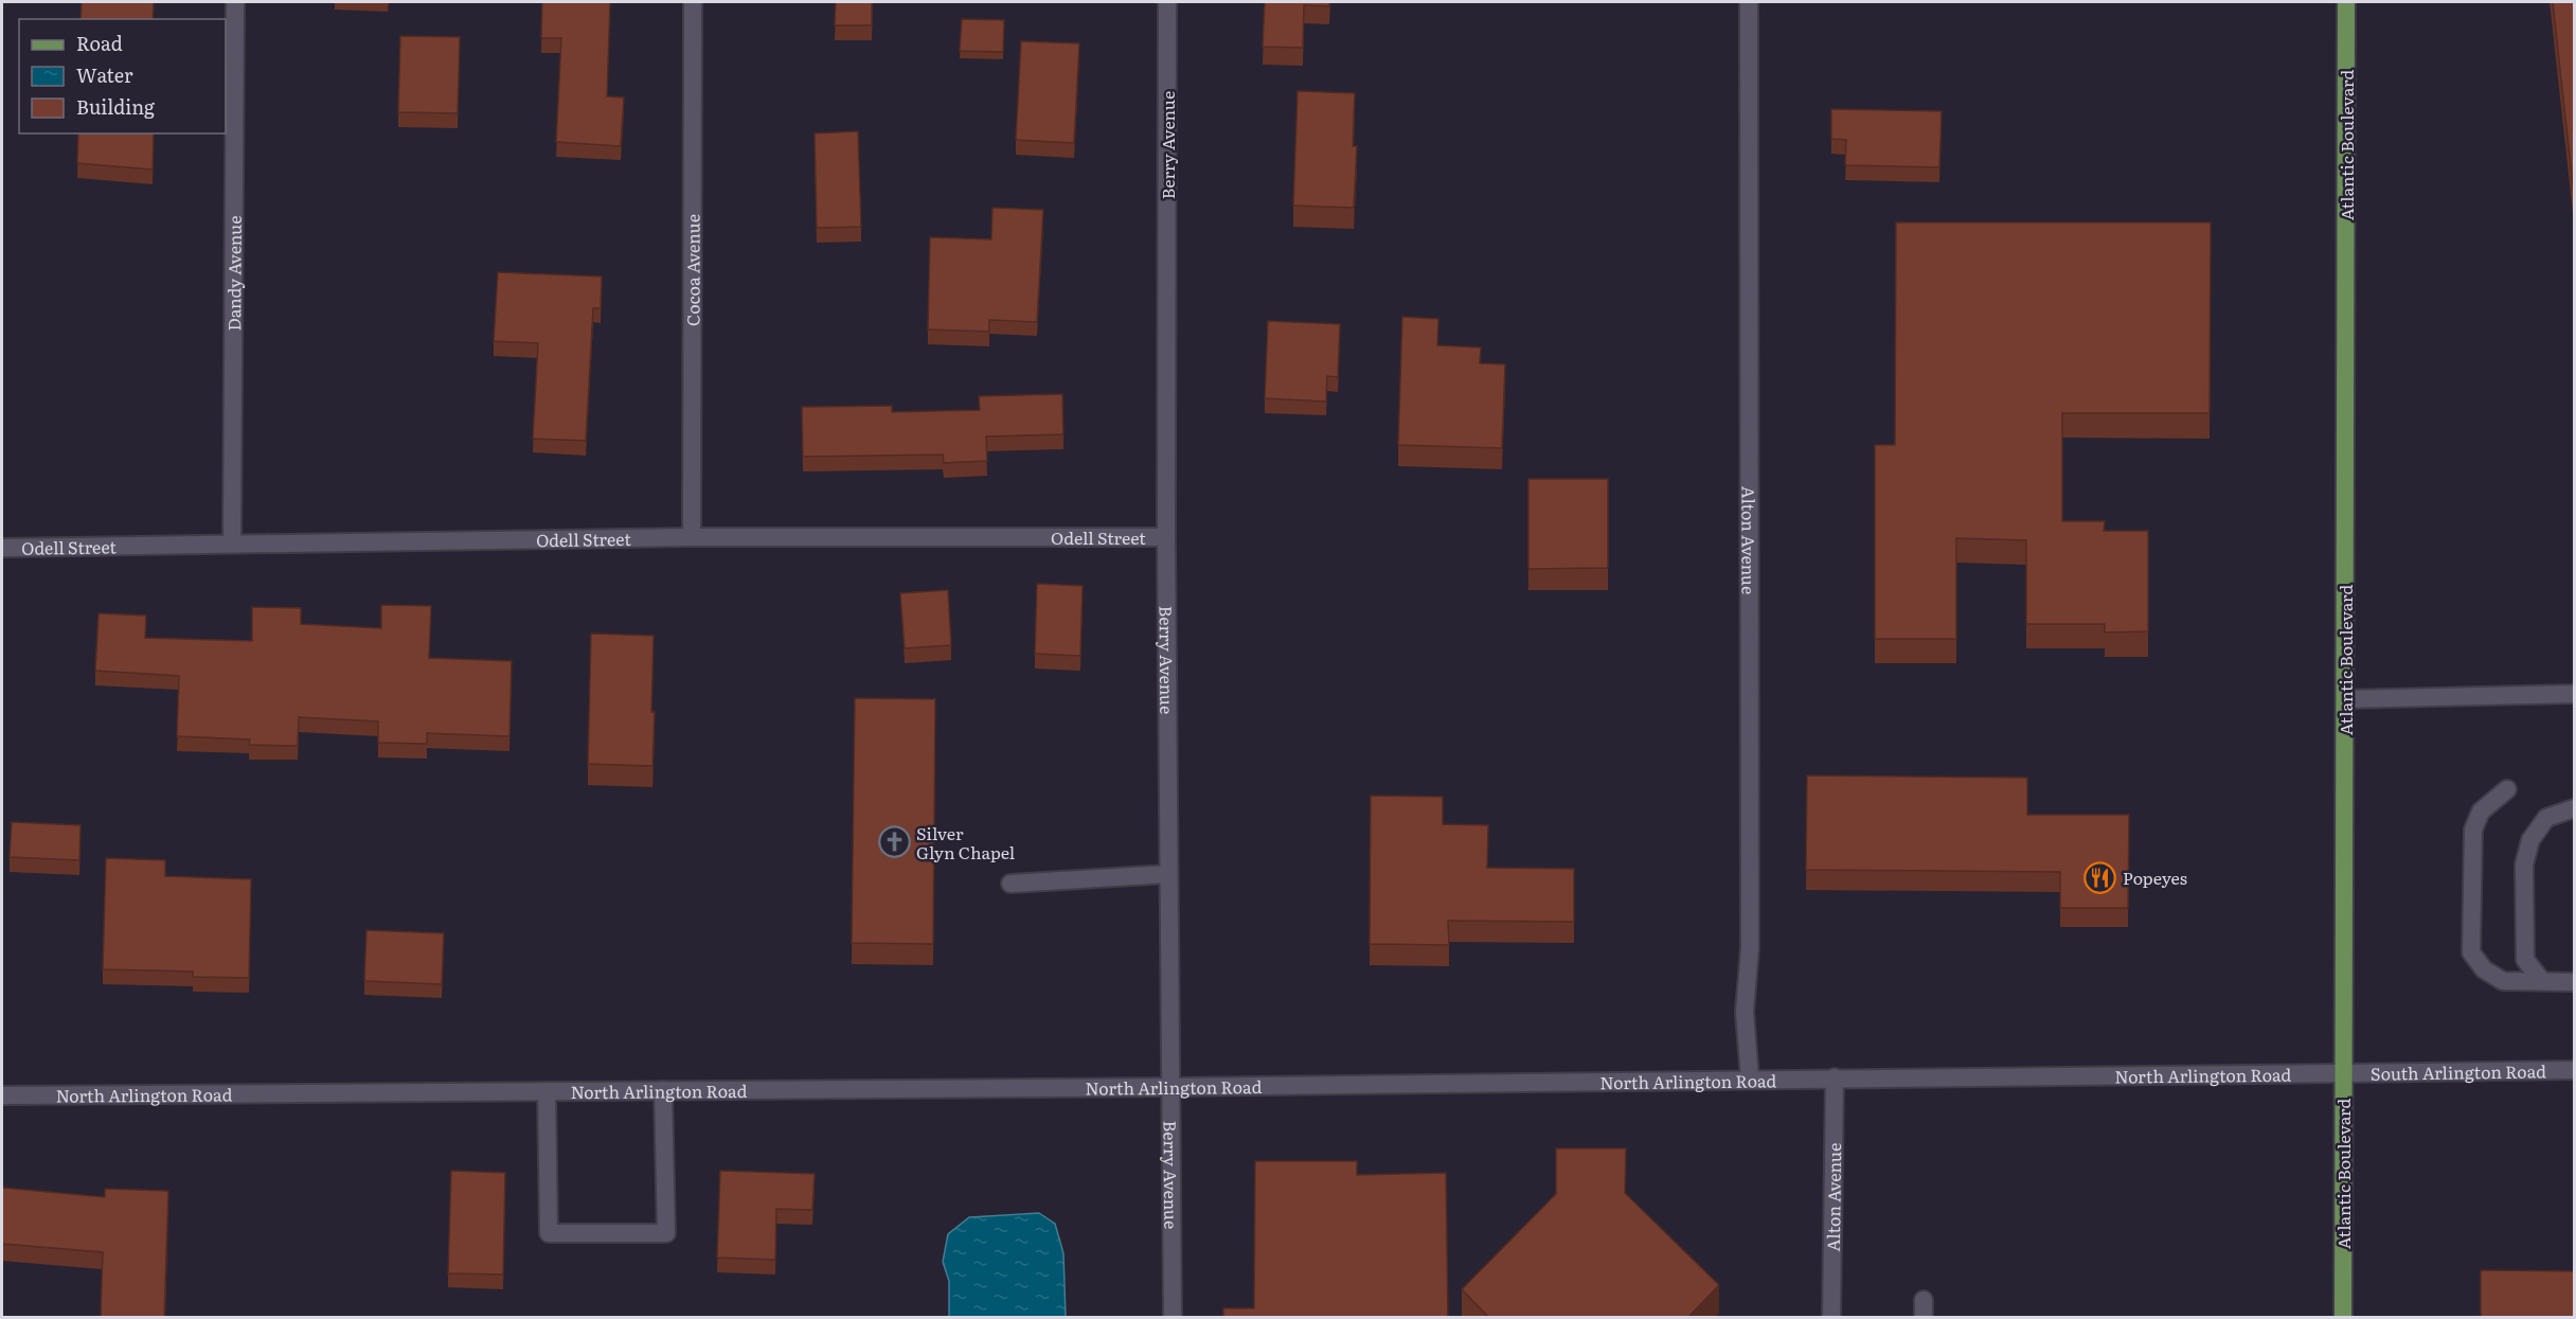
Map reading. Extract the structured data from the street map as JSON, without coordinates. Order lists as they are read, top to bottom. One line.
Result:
{"streets":{"main road":["Atlantic Boulevard"],"street":["Berry Avenue","Cocoa Avenue","Dandy Avenue","Odell Street","Alton Avenue","South Arlington Road","North Arlington Road"]},"crossings":[["Berry Avenue","Odell Street"],["Berry Avenue","North Arlington Road"],["Atlantic Boulevard","South Arlington Road"],["Atlantic Boulevard","North Arlington Road"],["Cocoa Avenue","Odell Street"],["Dandy Avenue","Odell Street"],["Alton Avenue","North Arlington Road"],["South Arlington Road","North Arlington Road"]],"places":{"church":["Silver Glyn Chapel"],"restaurant":["Popeyes"]},"legend":["Road","Water","Building"]}
